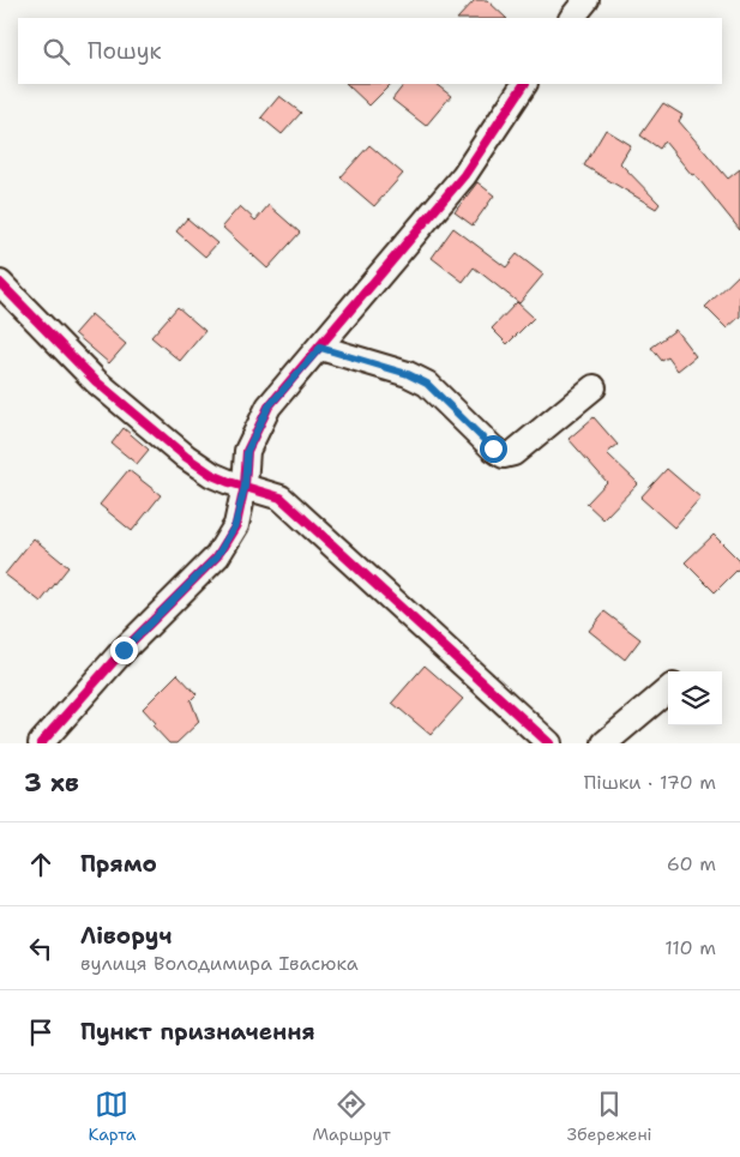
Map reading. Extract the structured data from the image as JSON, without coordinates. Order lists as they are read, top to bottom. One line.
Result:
{"page":{"search":"Пошук","heading":["3 хв","Пішки · 170 m"],"list":[["Прямо","60 m"],["Ліворуч","вулиця Володимира Івасюка","110 m"],"Пункт призначення"],"nav":["Карта","Маршрут","Збережені"]}}
